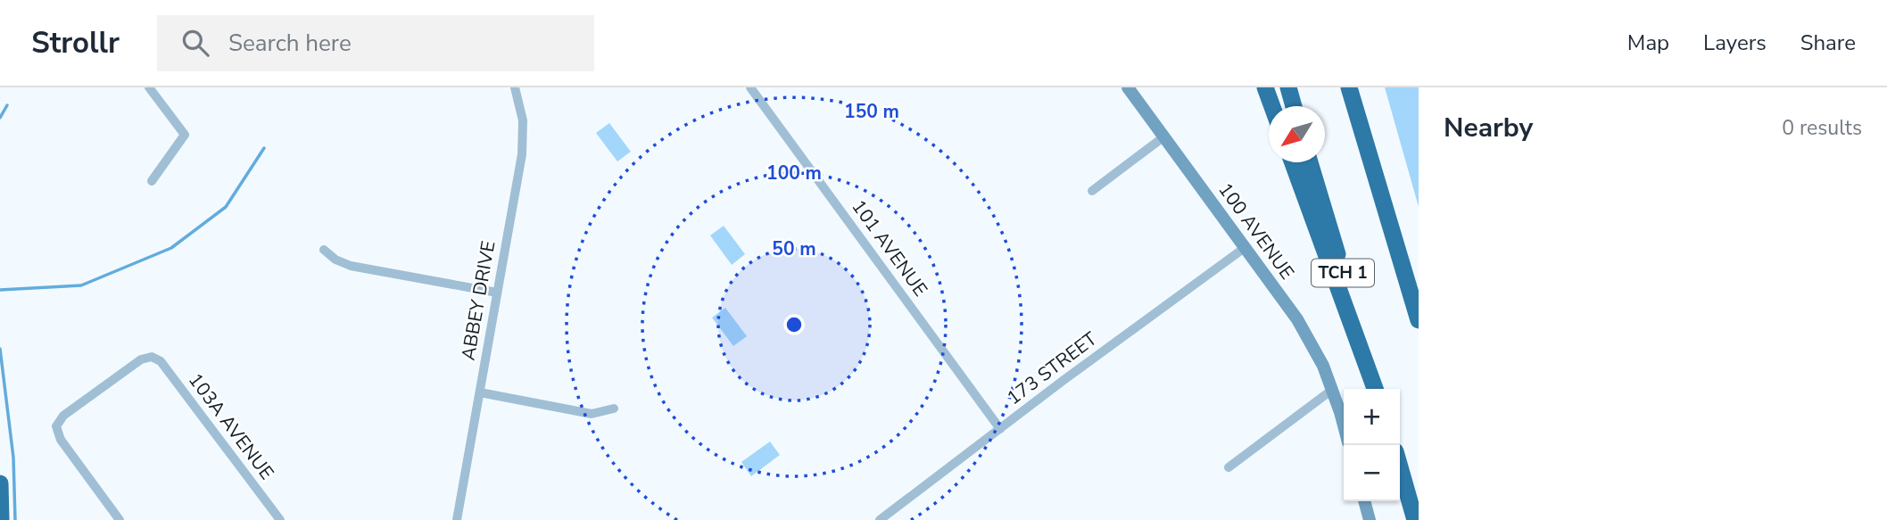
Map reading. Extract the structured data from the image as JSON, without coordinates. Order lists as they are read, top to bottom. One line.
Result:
{"streets":{"highway":["TCH 1"],"street":["100 AVENUE","101 AVENUE","ABBEY DRIVE","173 STREET","103A AVENUE"]},"crossings":[["100 AVENUE","173 STREET"],["101 AVENUE","173 STREET"]],"north":"bottom left","page":{"header":"Strollr","search":"Search here","nav":["Map","Layers","Share"],"heading":["Nearby","0 results"],"map_buttons":["+","−"]},"rings":["150 m","100 m","50 m"]}
